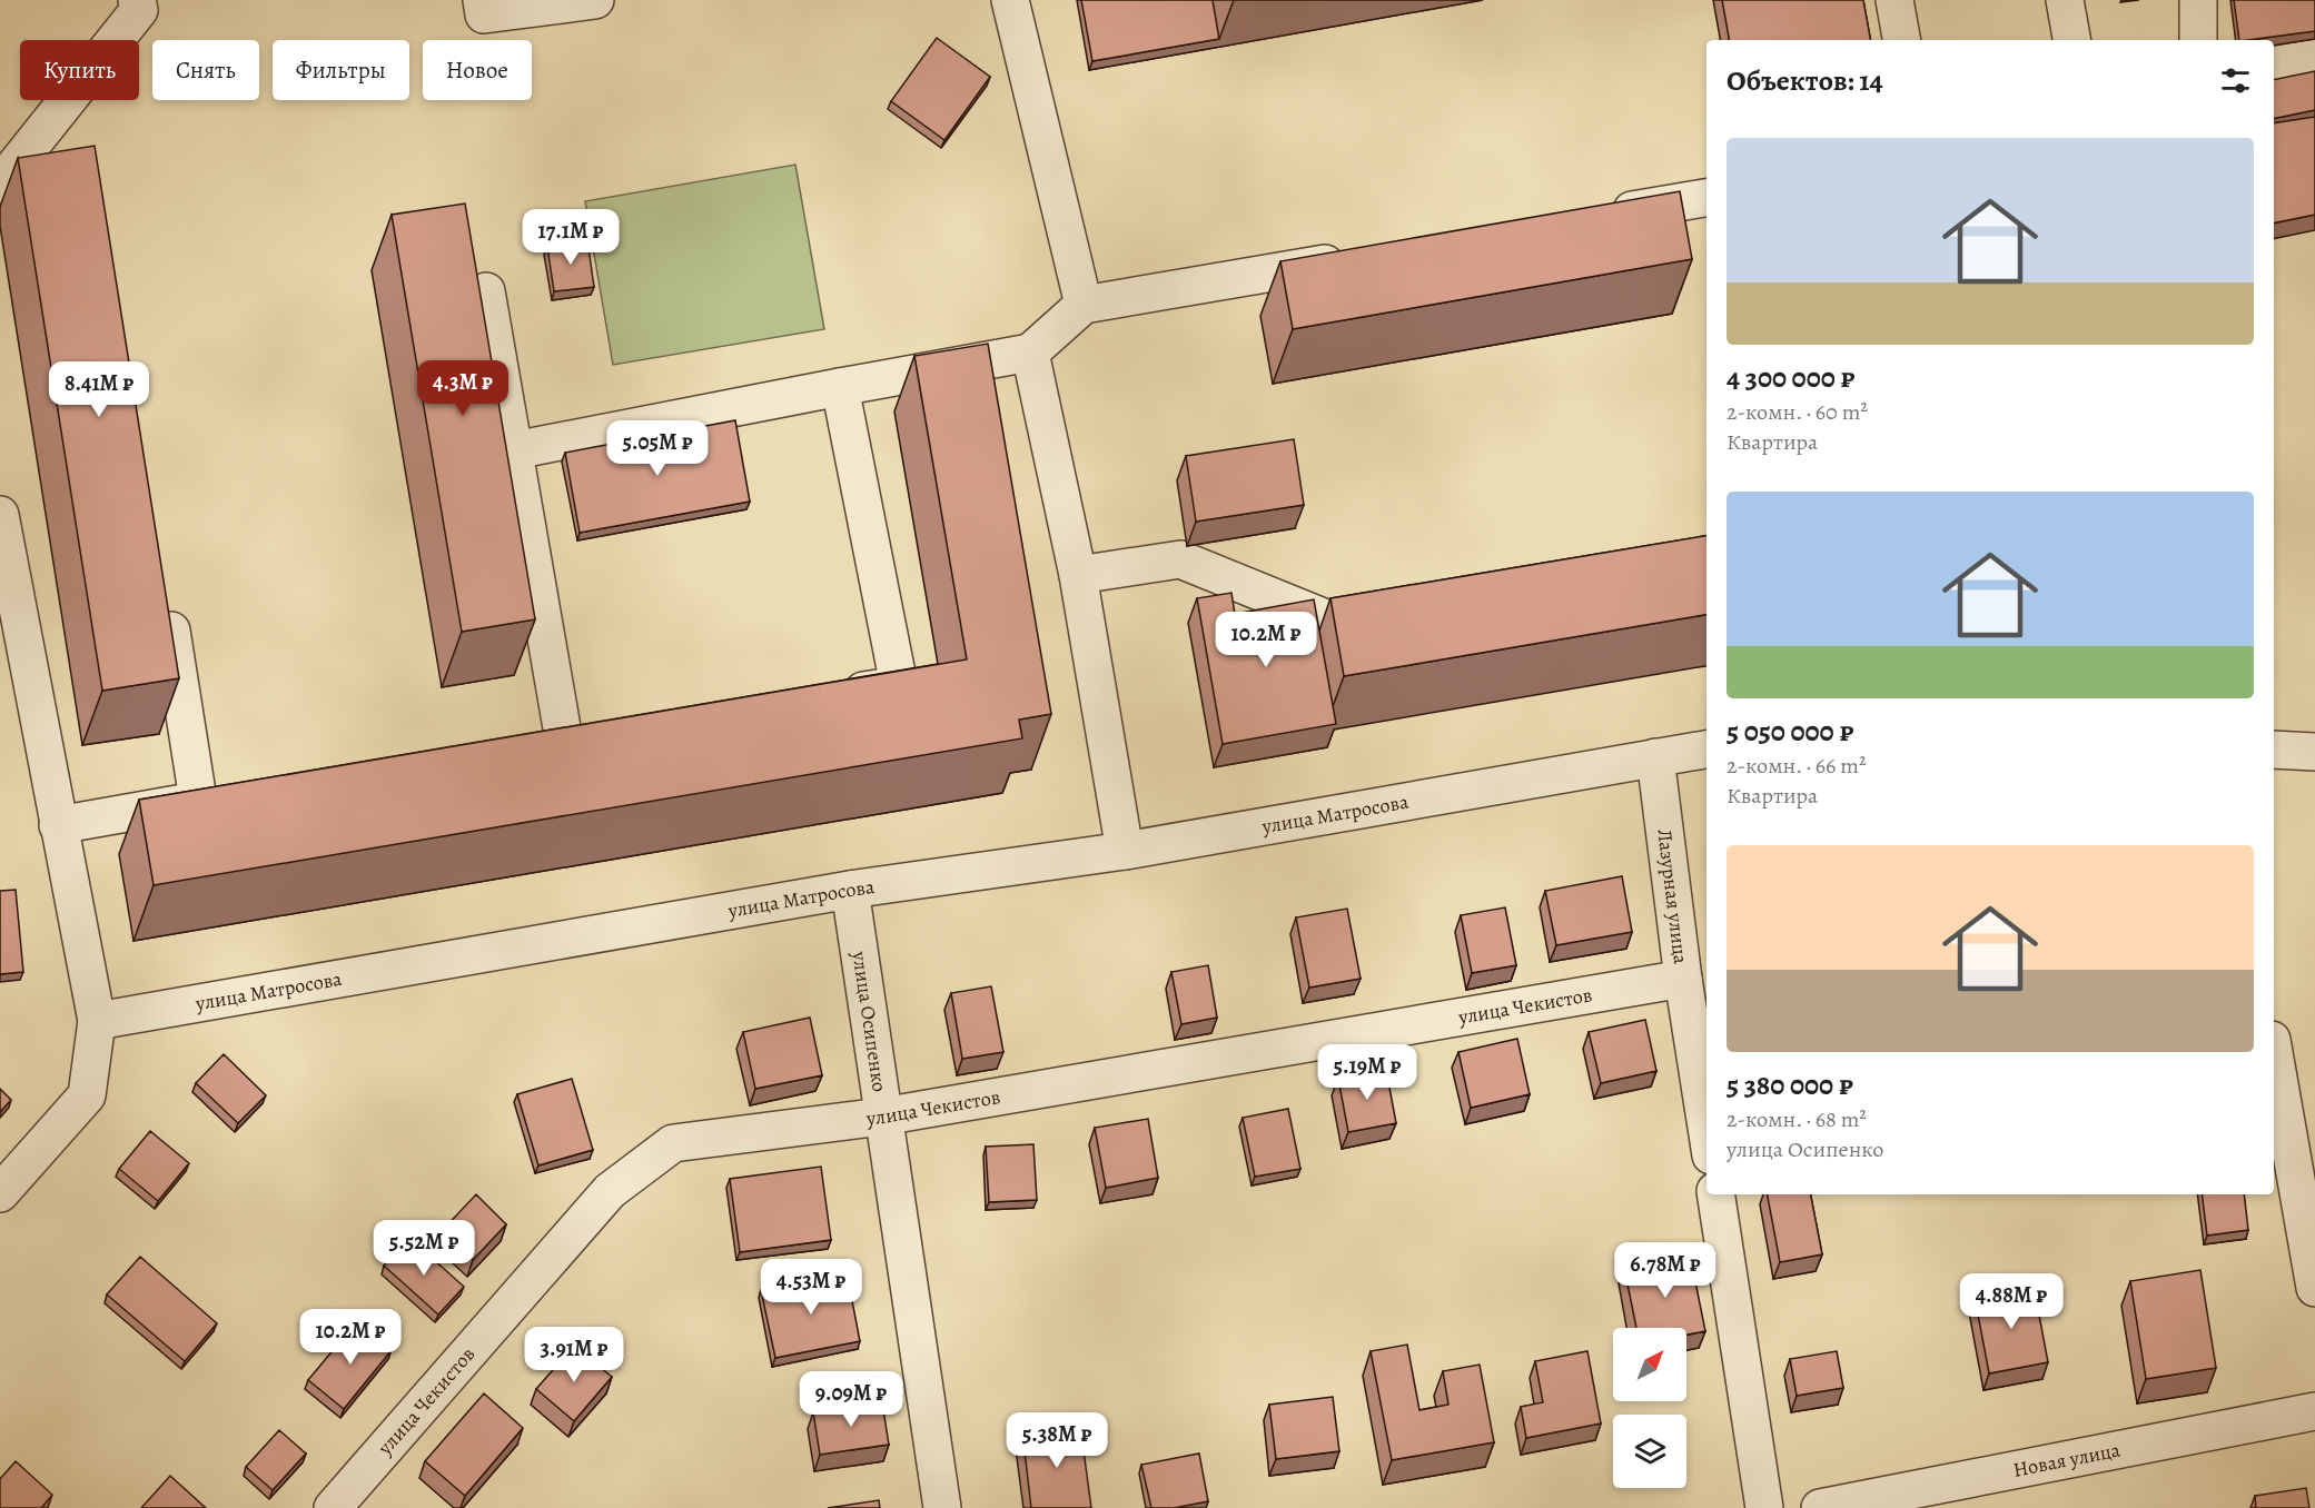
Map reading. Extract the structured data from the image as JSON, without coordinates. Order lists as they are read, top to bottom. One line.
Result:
{"streets":{"street":["улица Матросова","Лазурная улица","улица Чекистов","улица Осипенко","Новая улица"]},"crossings":[["улица Матросова","Лазурная улица"],["улица Матросова","улица Осипенко"],["Лазурная улица","улица Чекистов"],["улица Чекистов","улица Осипенко"]],"north":"top right","page":{"chip":["Купить","Снять","Фильтры","Новое"],"heading":"Объектов: 14","list":[{"name":"4 300 000 ₽","note":"2-комн. · 60 m² · Квартира"},{"name":"5 050 000 ₽","note":"2-комн. · 66 m² · Квартира"},{"name":"5 380 000 ₽","note":"2-комн. · 68 m² · улица Осипенко"}],"price":["17.1M ₽","4.3M ₽","8.41M ₽","5.05M ₽","10.2M ₽","5.19M ₽","5.52M ₽","6.78M ₽","4.53M ₽","4.88M ₽","10.2M ₽","3.91M ₽","9.09M ₽","5.38M ₽"]}}
